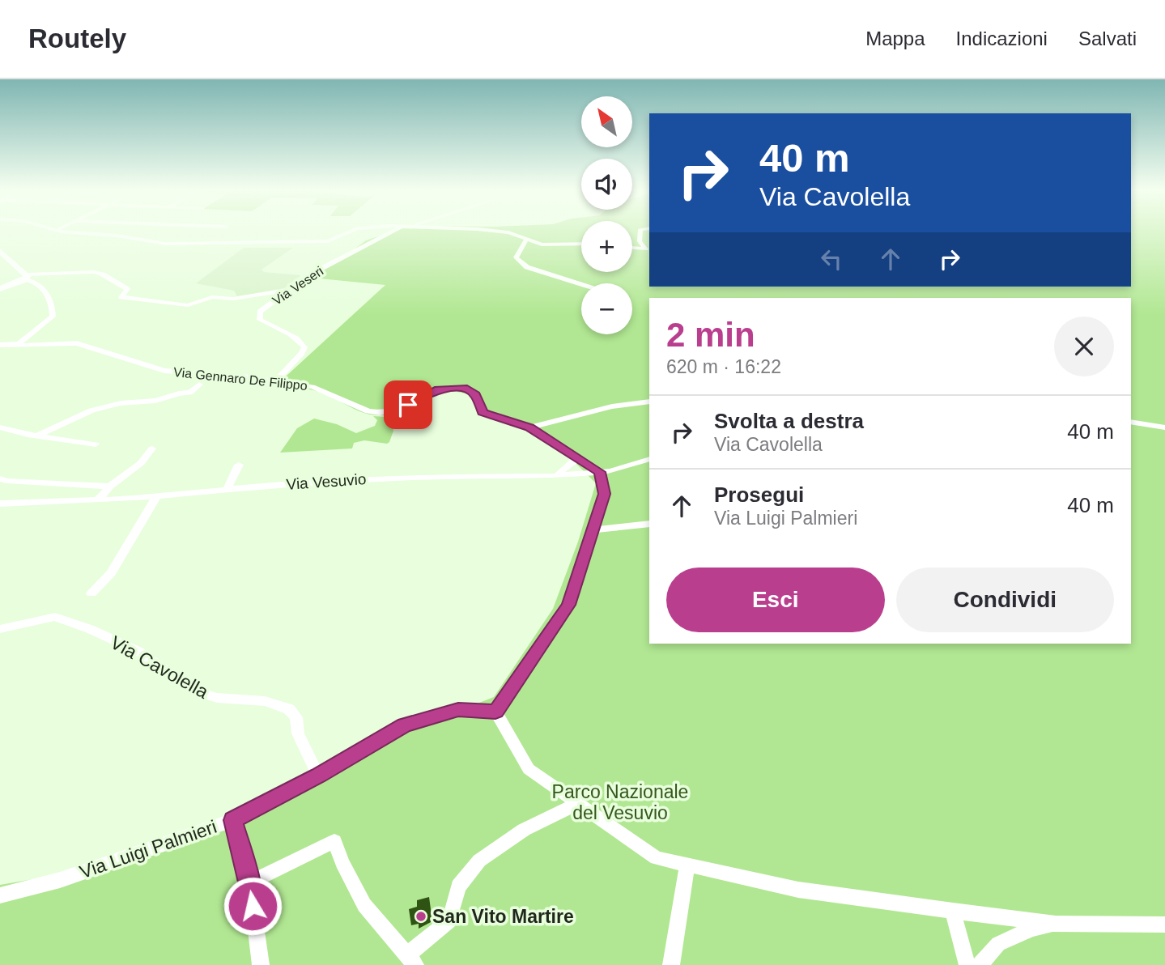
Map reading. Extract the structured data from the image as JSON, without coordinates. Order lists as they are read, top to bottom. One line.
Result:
{"streets":{"street":["Via Veseri","Via Gennaro De Filippo","Via Vesuvio","Via Cavolella","Via Luigi Palmieri"]},"crossings":[["Via Veseri","Via Gennaro De Filippo"],["Via Gennaro De Filippo","Via Vesuvio"]],"parks":["Parco Nazionale del Vesuvio"],"places":["San Vito Martire"],"north":"top left","page":{"header":"Routely","nav":["Mappa","Indicazioni","Salvati"],"map_buttons":["+","−"],"turn":["40 m","Via Cavolella"],"heading":["2 min","620 m · 16:22"],"list":[{"name":"Svolta a destra","note":"Via Cavolella","value":"40 m"},{"name":"Prosegui","note":"Via Luigi Palmieri","value":"40 m"}],"buttons":["Esci","Condividi"]}}
